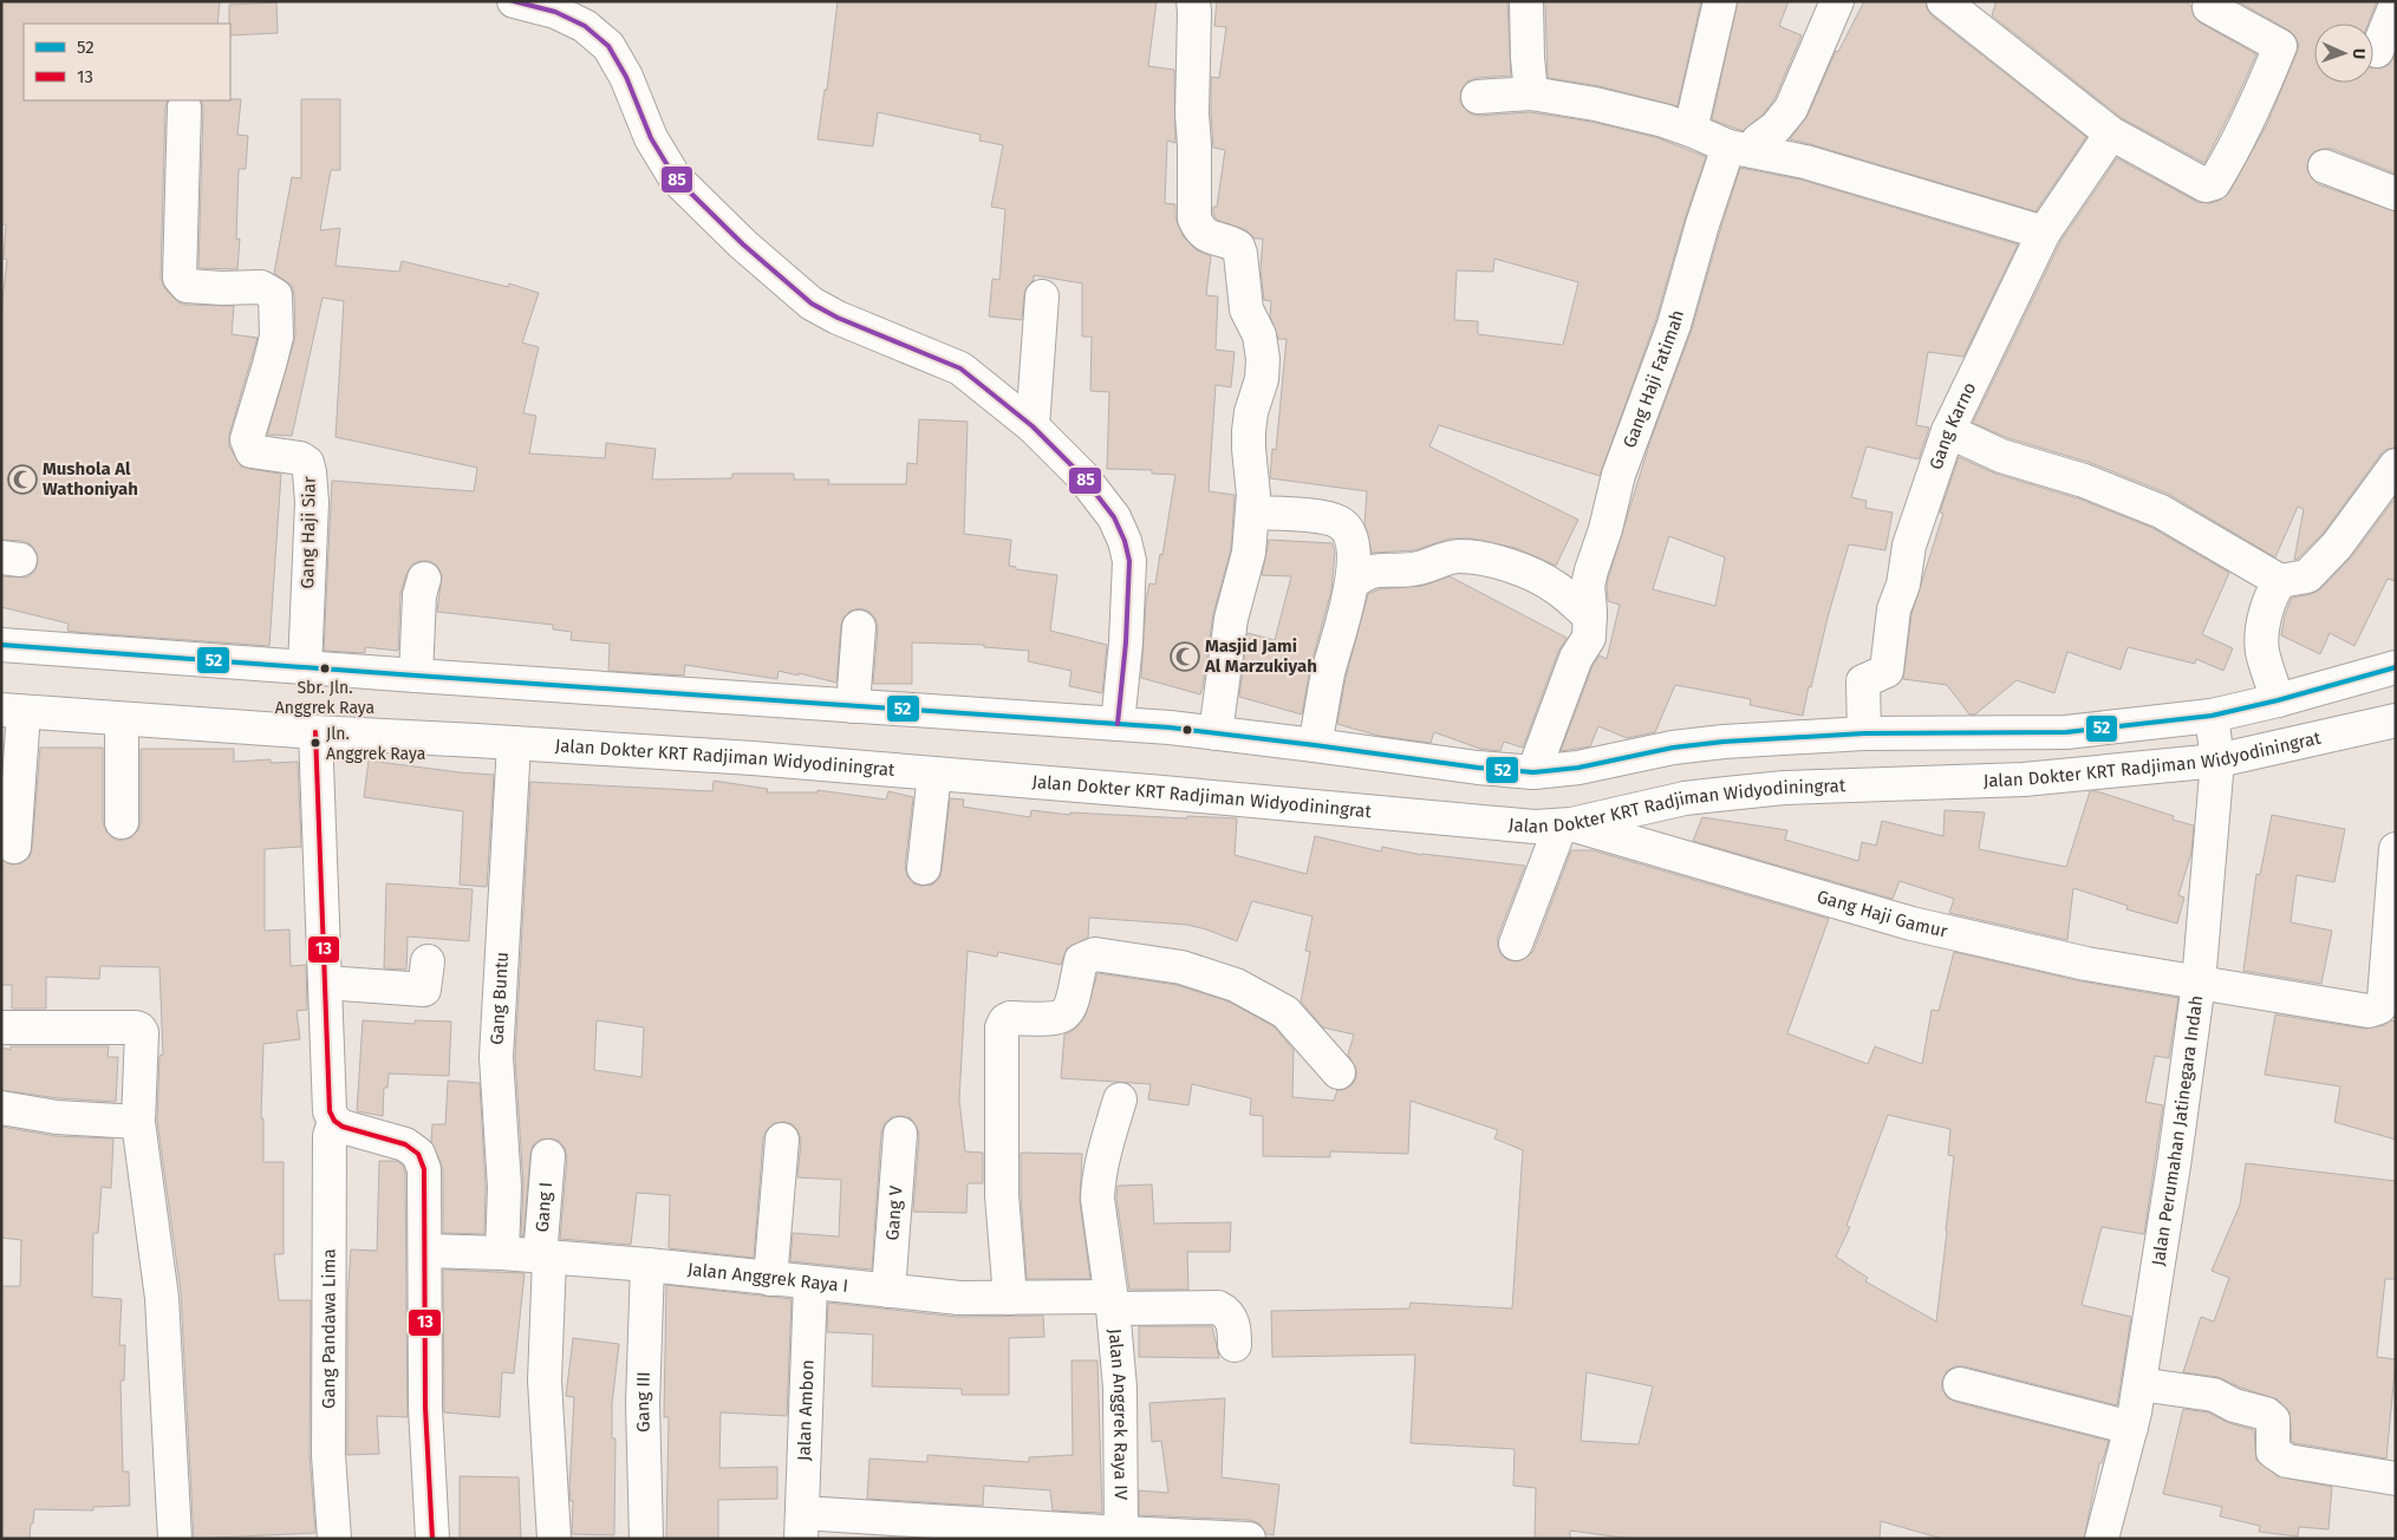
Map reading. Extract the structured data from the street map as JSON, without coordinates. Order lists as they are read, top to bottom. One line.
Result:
{"streets":{"street":["Gang Haji Fatimah","Gang Karno","Gang Haji Siar","Jalan Dokter KRT Radjiman Widyodiningrat","Gang Haji Gamur","Gang Buntu","Jalan Perumahan Jatinegara Indah","Gang I","Gang V","Jalan Anggrek Raya I","Gang Pandawa Lima","Gang III","Jalan Ambon","Jalan Anggrek Raya IV"]},"crossings":[["Gang Haji Fatimah","Jalan Dokter KRT Radjiman Widyodiningrat"],["Gang Karno","Jalan Dokter KRT Radjiman Widyodiningrat"],["Gang Haji Siar","Jalan Dokter KRT Radjiman Widyodiningrat"],["Jalan Dokter KRT Radjiman Widyodiningrat","Gang Haji Gamur"],["Jalan Dokter KRT Radjiman Widyodiningrat","Gang Buntu"],["Jalan Dokter KRT Radjiman Widyodiningrat","Jalan Perumahan Jatinegara Indah"],["Gang Haji Gamur","Jalan Perumahan Jatinegara Indah"],["Gang Buntu","Jalan Anggrek Raya I"],["Gang I","Jalan Anggrek Raya I"],["Gang V","Jalan Anggrek Raya I"],["Jalan Anggrek Raya I","Gang III"],["Jalan Anggrek Raya I","Jalan Ambon"],["Jalan Anggrek Raya I","Jalan Anggrek Raya IV"]],"places":{"mosque":["Mushola Al Wathoniyah","Masjid Jami Al Marzukiyah"],"other":["Sbr. Jln. Anggrek Raya","Jln. Anggrek Raya"]},"lines":["transit line 85","transit line 52","transit line 13"],"legend":["52","13"],"north":"right"}
